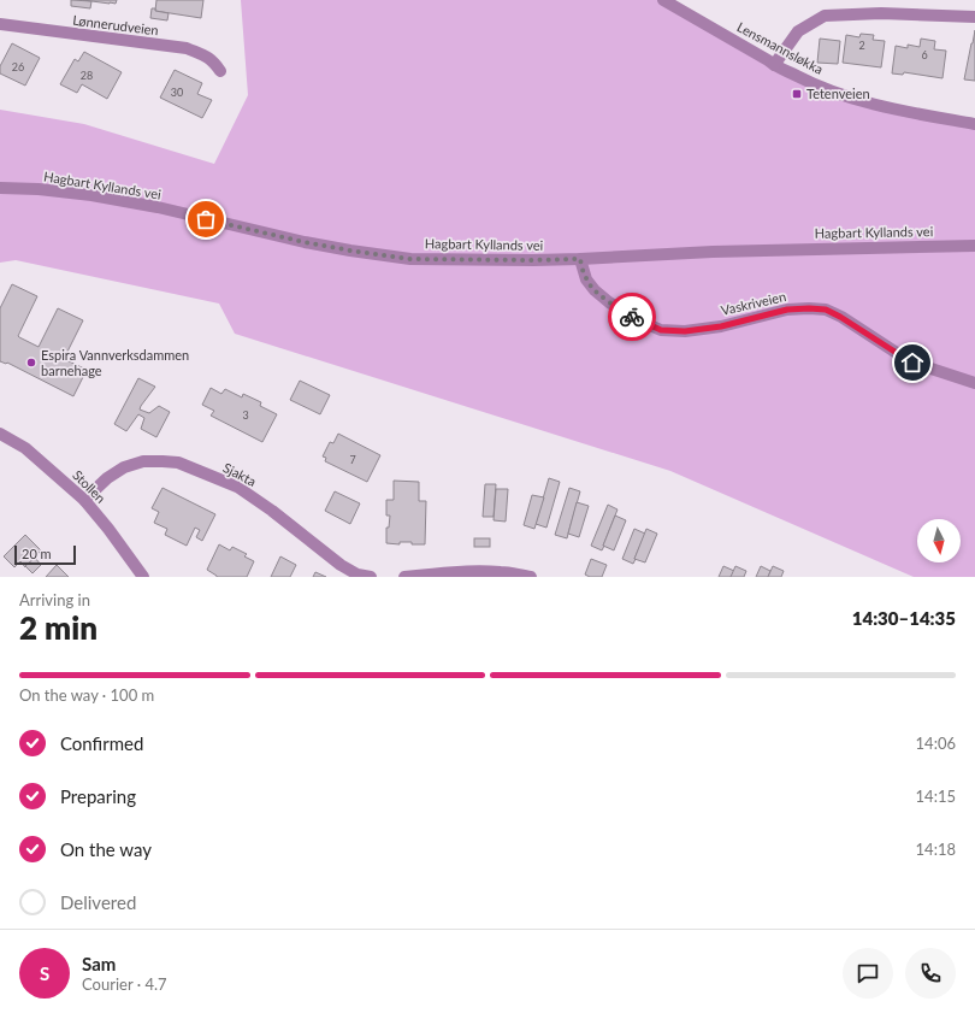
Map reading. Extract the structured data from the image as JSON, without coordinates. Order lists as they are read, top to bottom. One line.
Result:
{"streets":{"street":["Lønnerudveien","Lensmannsløkka","Hagbart Kyllands vei","Vaskriveien","Sjakta","Stollen"]},"crossings":[["Hagbart Kyllands vei","Vaskriveien"],["Sjakta","Stollen"]],"places":{"transit":["Tetenveien"],"other":["Espira Vannverksdammen barnehage"]},"house_numbers":["2","6","26","28","30","3","7"],"scale_bar":"20 m","north":"bottom","page":{"scale":"20 m","heading":["2 min","Arriving in","14:30–14:35"],"panel":["Sam","Courier · 4.7"],"bar":"On the way · 100 m","list":[["Confirmed","14:06"],["Preparing","14:15"],["On the way","14:18"],"Delivered"],"round":"S"}}
